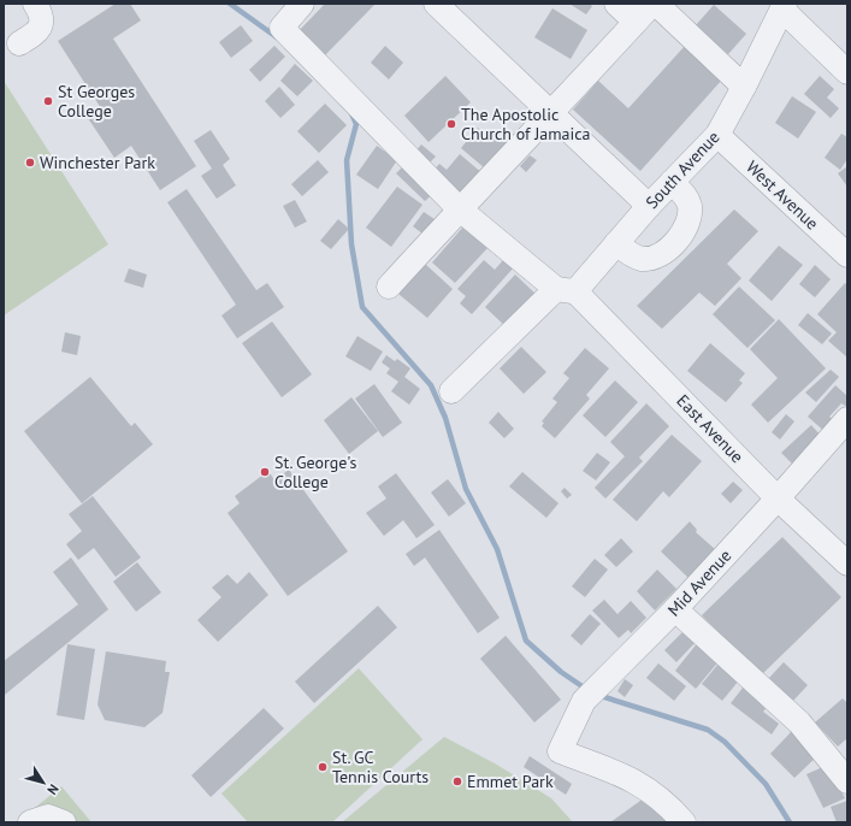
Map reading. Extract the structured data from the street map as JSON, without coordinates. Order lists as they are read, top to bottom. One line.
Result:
{"streets":{"street":["South Avenue","West Avenue","East Avenue","Mid Avenue"]},"crossings":[["South Avenue","West Avenue"],["South Avenue","East Avenue"],["East Avenue","Mid Avenue"]],"places":["St Georges College","The Apostolic Church of Jamaica","Winchester Park","St. George's College","St. GC Tennis Courts","Emmet Park"],"north":"bottom right"}
